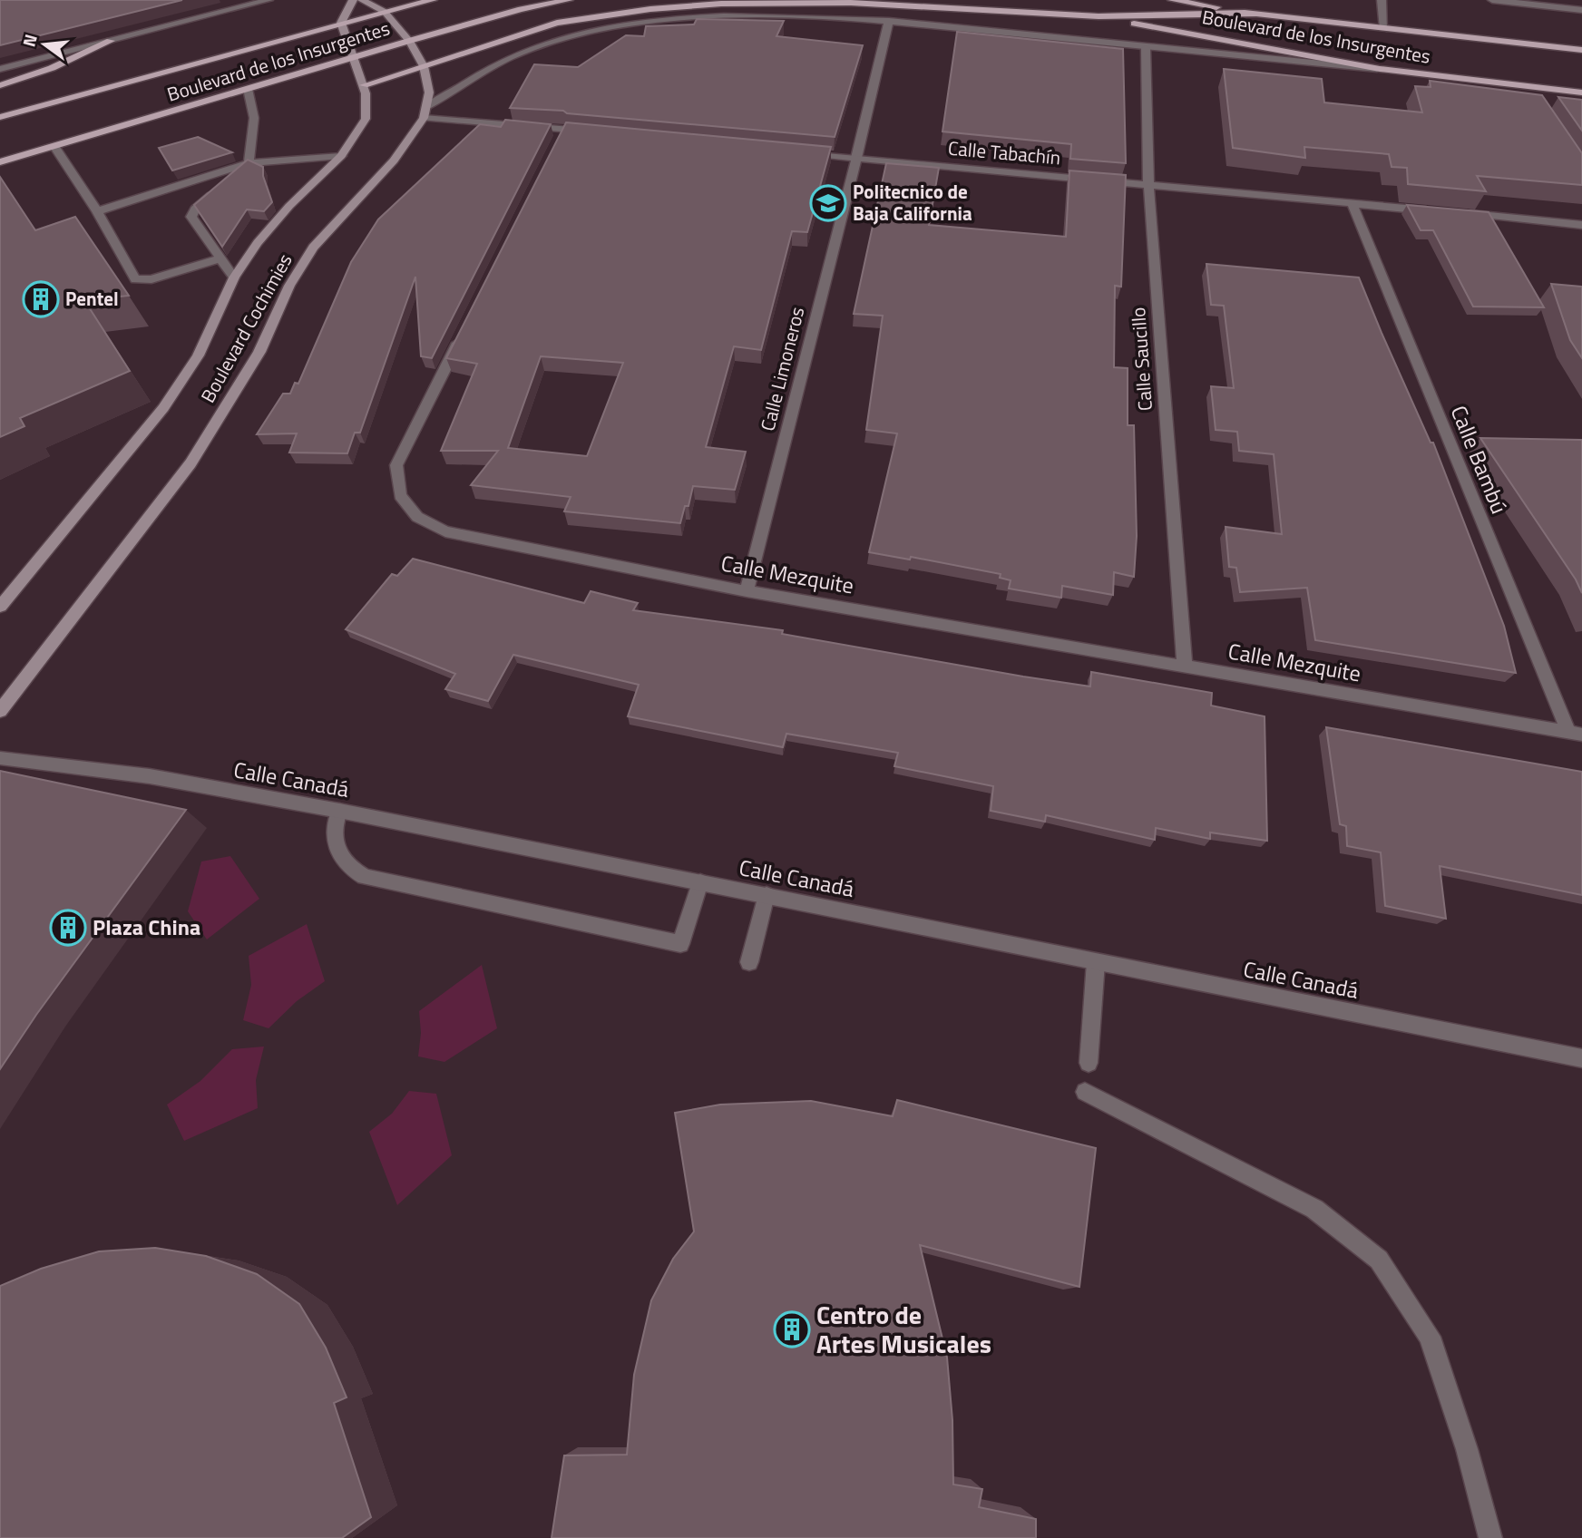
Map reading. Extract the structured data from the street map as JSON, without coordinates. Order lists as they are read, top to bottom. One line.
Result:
{"streets":{"main road":["Boulevard de los Insurgentes","Boulevard Cochimies"],"street":["Calle Tabachín","Calle Saucillo","Calle Limoneros","Calle Bambú","Calle Mezquite","Calle Canadá"]},"crossings":[["Boulevard de los Insurgentes","Boulevard Cochimies"],["Calle Tabachín","Calle Saucillo"],["Calle Tabachín","Calle Limoneros"],["Calle Tabachín","Calle Bambú"],["Calle Saucillo","Calle Mezquite"],["Calle Limoneros","Calle Mezquite"],["Calle Bambú","Calle Mezquite"]],"places":{"school or university":["Politecnico de Baja California"],"building":["Pentel","Plaza China","Centro de Artes Musicales"]},"north":"left"}
